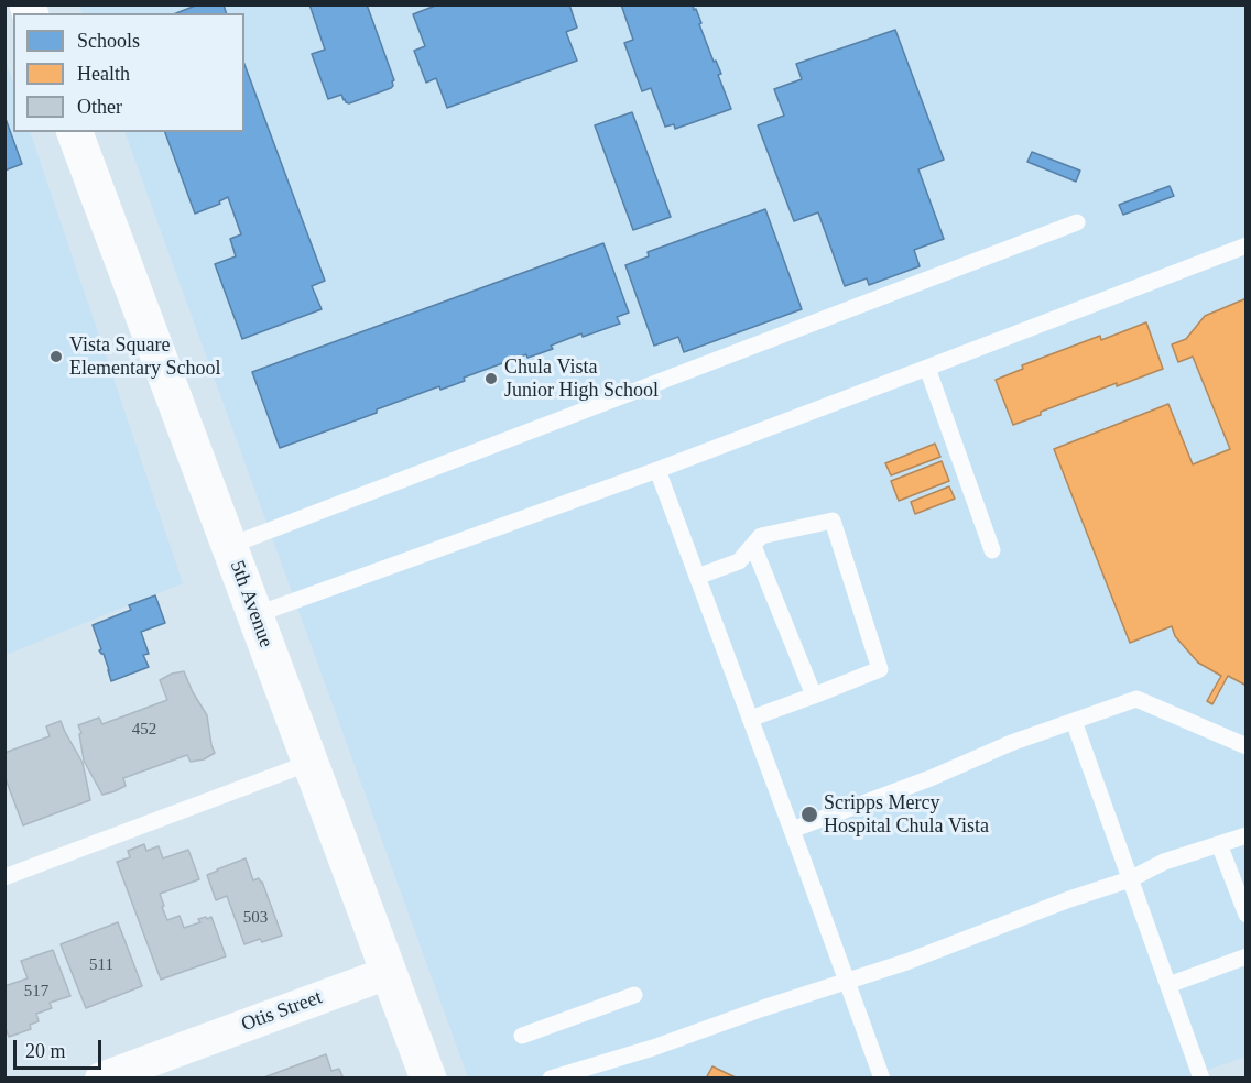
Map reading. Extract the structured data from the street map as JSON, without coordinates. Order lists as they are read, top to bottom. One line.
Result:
{"streets":{"street":["5th Avenue","Otis Street"]},"crossings":[["5th Avenue","Otis Street"]],"places":["Vista Square Elementary School","Chula Vista Junior High School","Scripps Mercy Hospital Chula Vista"],"house_numbers":["452","503","511","517"],"legend":["Schools","Health","Other"],"scale_bar":"20 m"}
